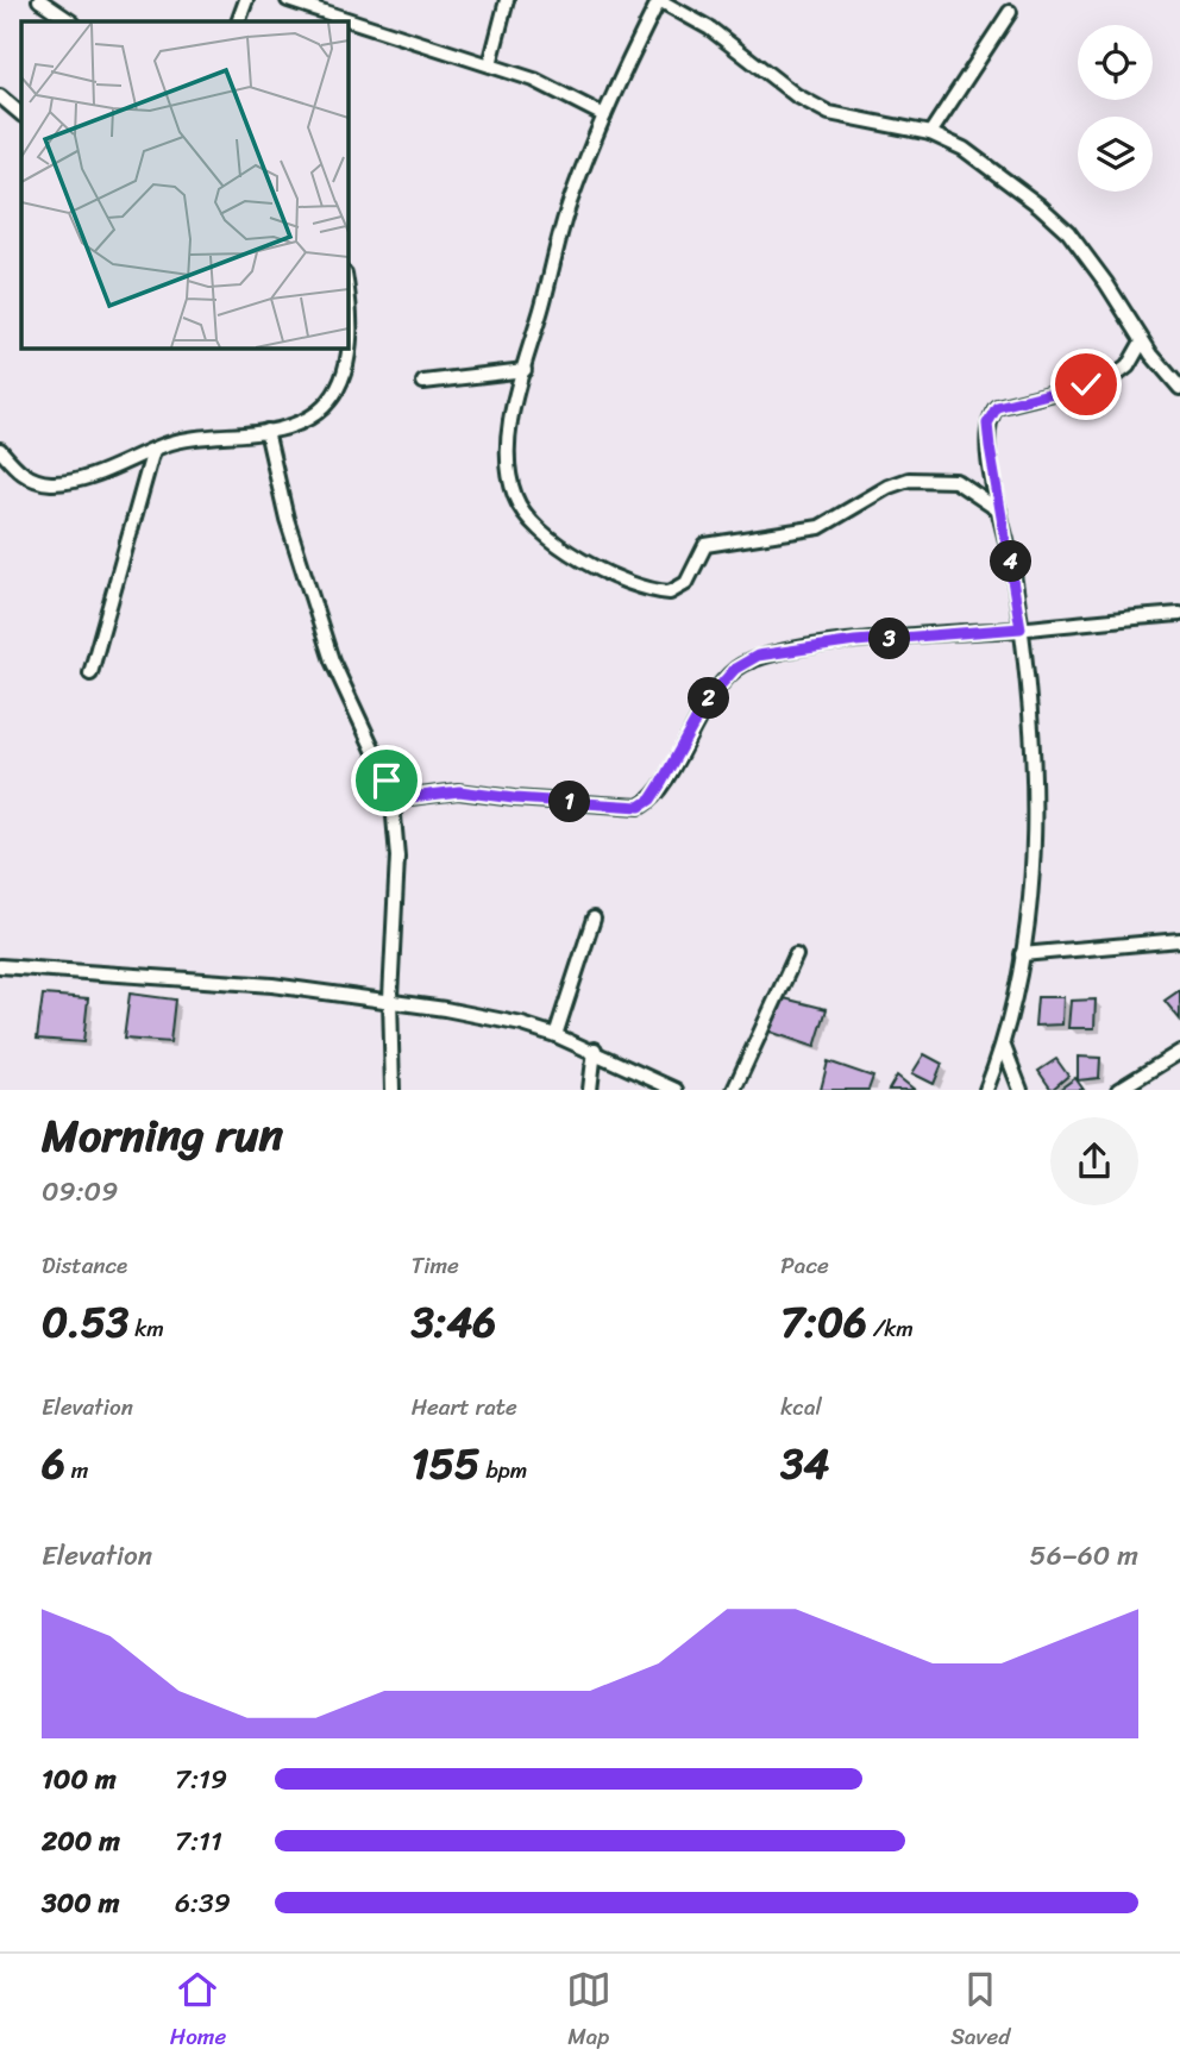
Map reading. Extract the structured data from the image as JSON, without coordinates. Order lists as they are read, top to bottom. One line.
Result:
{"page":{"pins":["4","3","2","1"],"heading":["Morning run","09:09"],"stats":[["Distance","0.53 km"],["Time","3:46"],["Pace","7:06 /km"],["Elevation","6 m"],["Heart rate","155 bpm"],["kcal","34"]],"chart":["Elevation","56–60 m"],"list":[{"name":"100 m","note":"7:19"},{"name":"200 m","note":"7:11"},{"name":"300 m","note":"6:39"}],"tabs":["Home","Map","Saved"]}}
